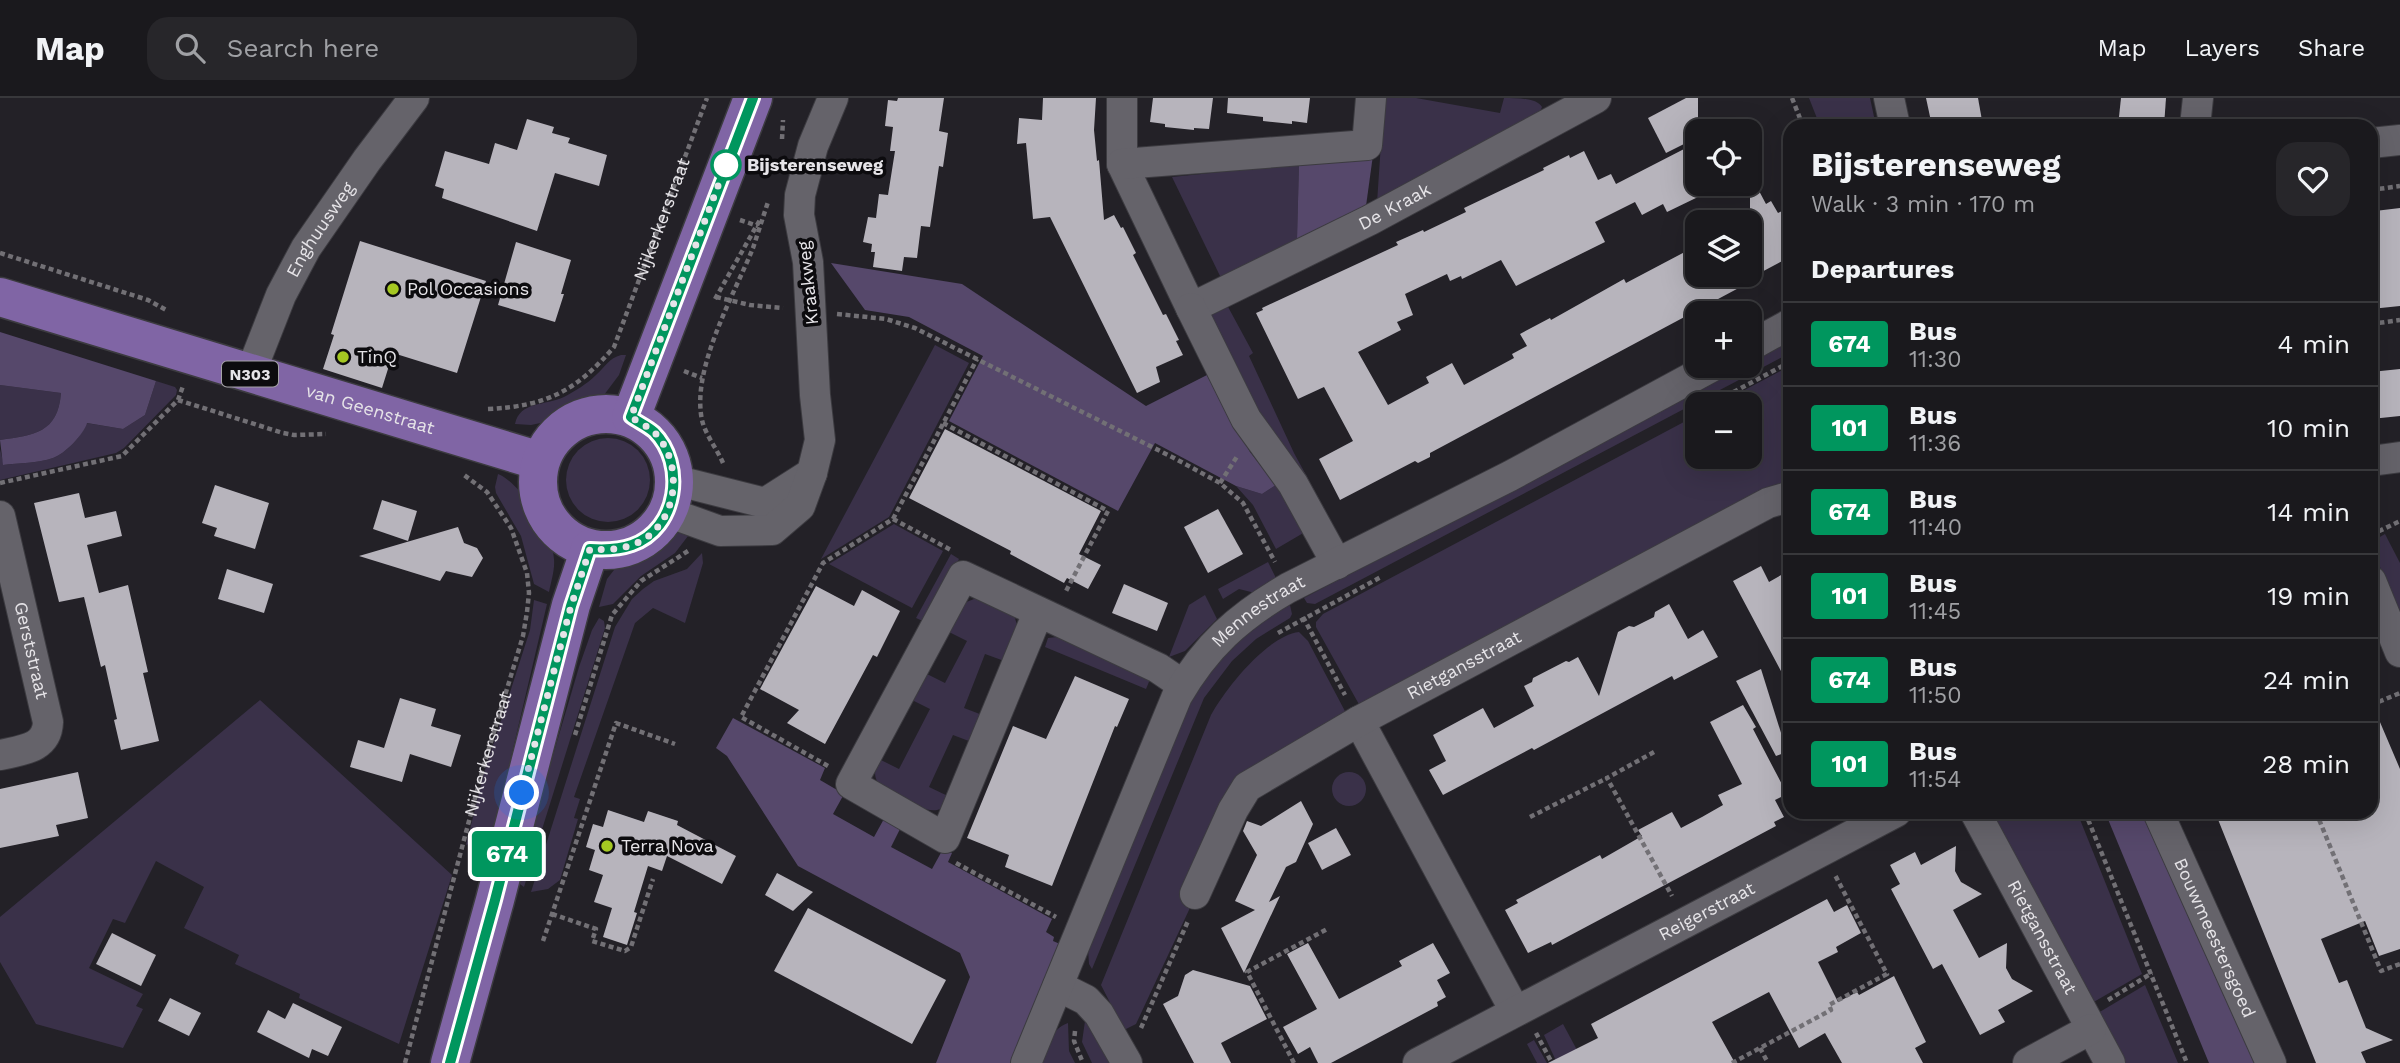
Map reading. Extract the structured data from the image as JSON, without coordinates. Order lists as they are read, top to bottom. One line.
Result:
{"streets":{"main road":["N303","van Geenstraat"],"street":["De Kraak","Enghuusweg","Kraakweg","Mennestraat","Gerststraat","Rietgansstraat","Reigerstraat","Bouwmeestersgoed"],"path":["Nijkerkerstraat"]},"crossings":[["Enghuusweg","van Geenstraat"],["Kraakweg","van Geenstraat"]],"places":["Bijsterenseweg","Pol Occasions","TinQ","Terra Nova"],"lines":["bus line 674"],"page":{"header":"Map","search":"Search here","nav":["Map","Layers","Share"],"on_map":"674","map_buttons":["+","−"],"heading":[["Bijsterenseweg","Walk · 3 min · 170 m"],"Departures"],"list":[{"mark":"674","name":"Bus","note":"11:30","value":"4 min"},{"mark":"101","name":"Bus","note":"11:36","value":"10 min"},{"mark":"674","name":"Bus","note":"11:40","value":"14 min"},{"mark":"101","name":"Bus","note":"11:45","value":"19 min"},{"mark":"674","name":"Bus","note":"11:50","value":"24 min"},{"mark":"101","name":"Bus","note":"11:54","value":"28 min"}]}}
